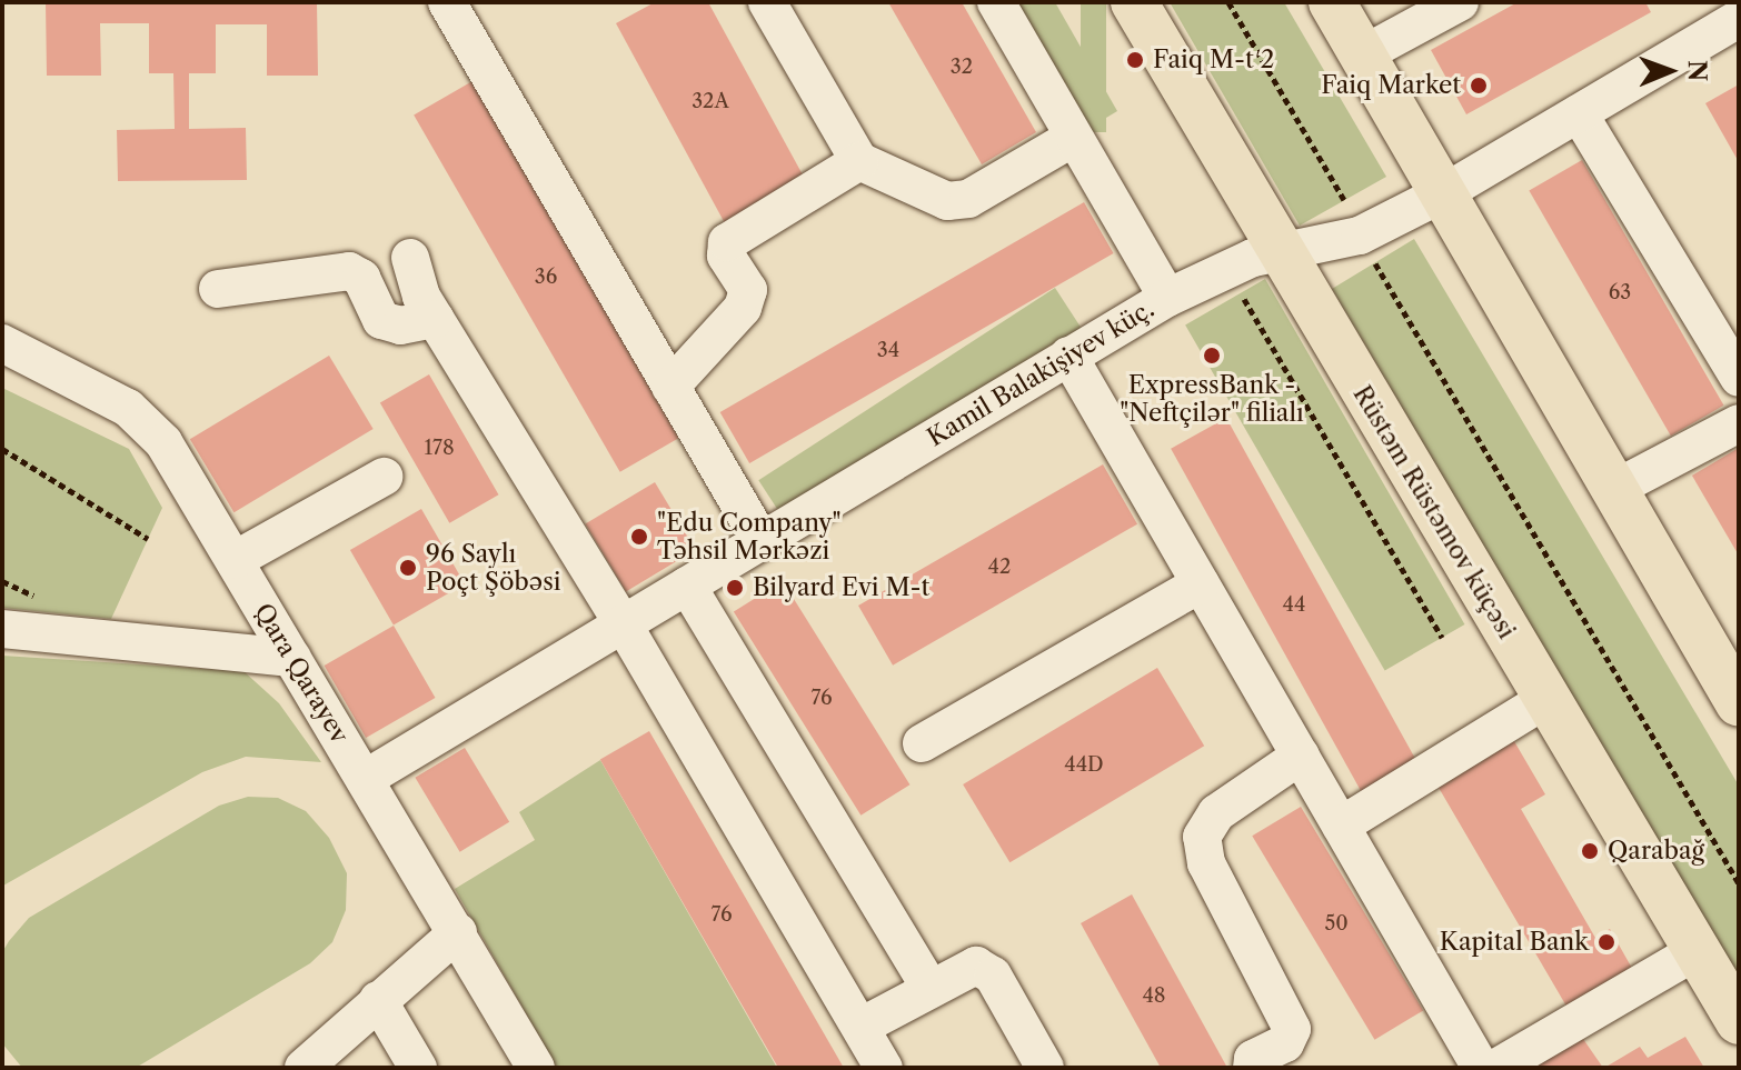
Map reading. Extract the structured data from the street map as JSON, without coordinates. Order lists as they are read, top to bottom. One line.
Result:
{"streets":{"main road":["Rüstəm Rüstəmov küçəsi"],"street":["Kamil Balakişiyev küç.","Qara Qarayev"]},"crossings":[["Kamil Balakişiyev küç.","Rüstəm Rüstəmov küçəsi"],["Kamil Balakişiyev küç.","Qara Qarayev"]],"places":["Faiq M-t 2","Faiq Market","ExpressBank - \"Neftçilər\" filialı","\"Edu Company\" Təhsil Mərkəzi","96 Saylı Poçt Şöbəsi","Bilyard Evi M-t","Qarabağ","Kapital Bank"],"house_numbers":["32","32A","36","63","34","178","42","44","76","44D","76","50","48"],"north":"right"}
